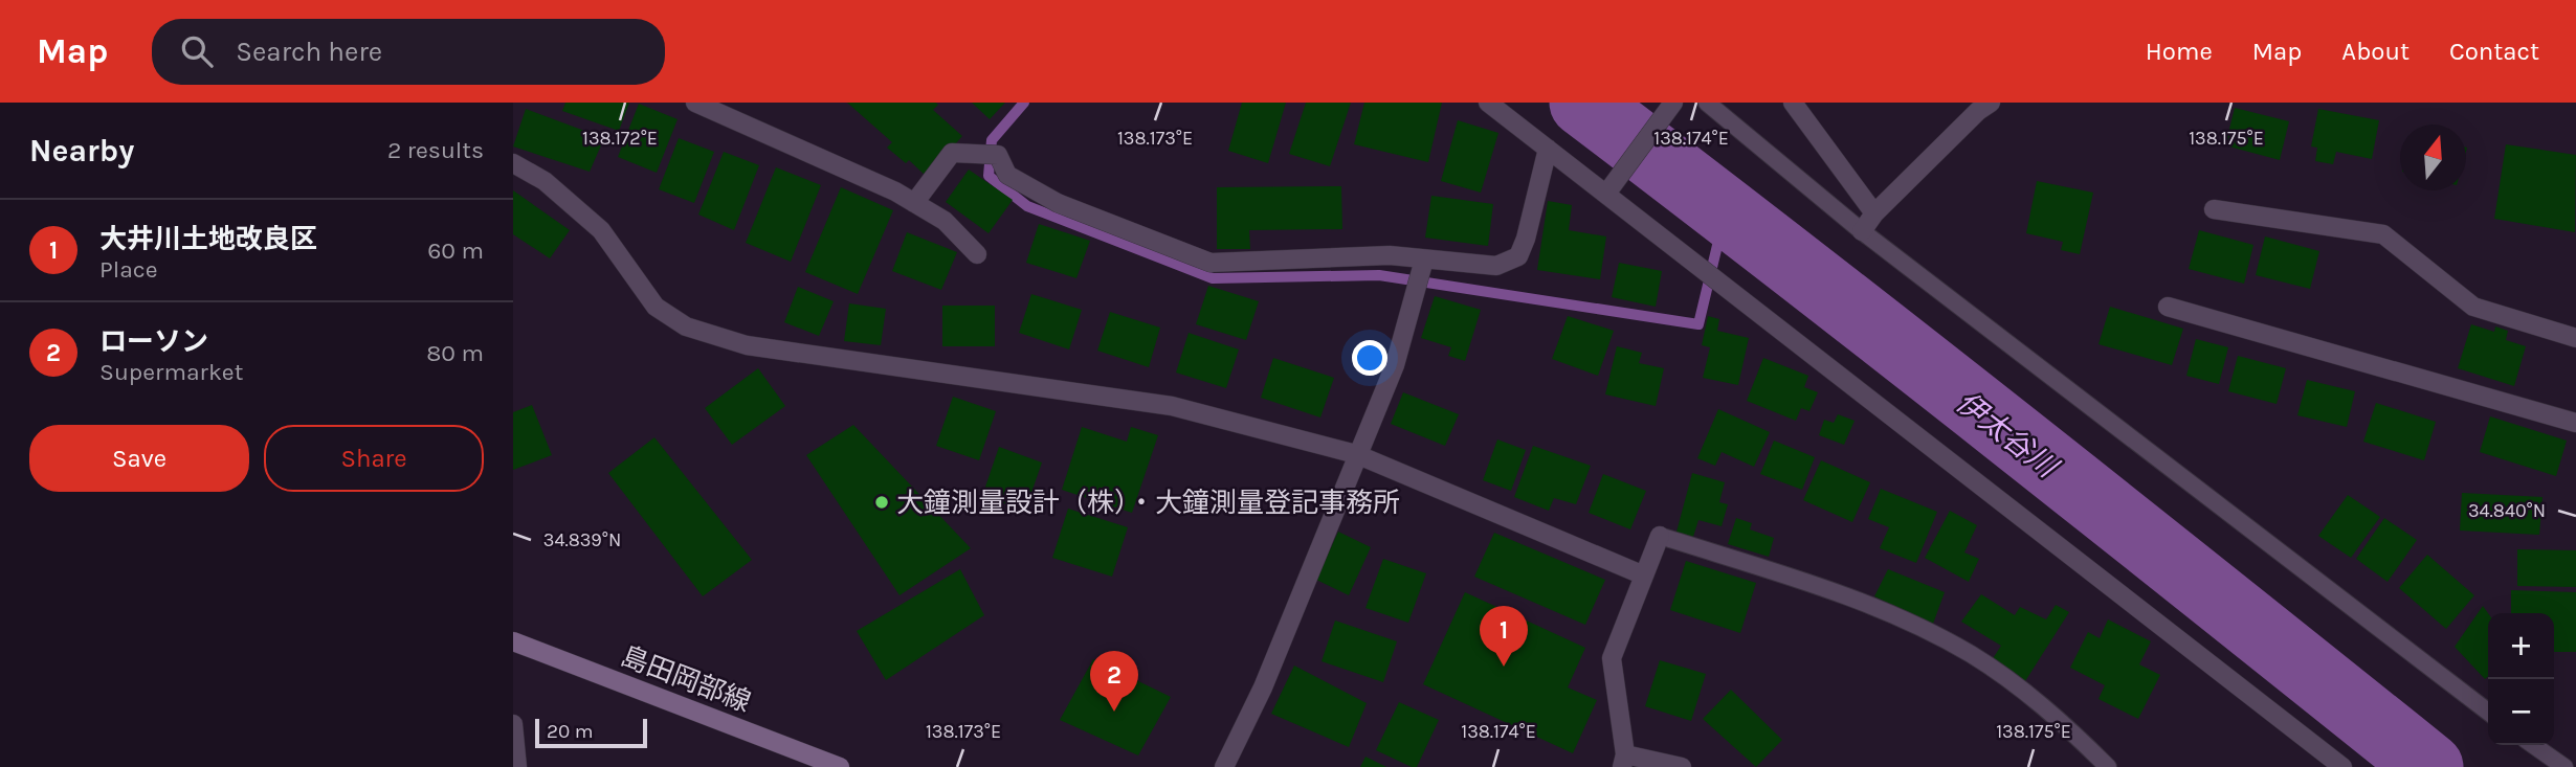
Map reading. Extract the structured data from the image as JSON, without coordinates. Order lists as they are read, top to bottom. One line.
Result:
{"streets":{"main road":["島田岡部線"]},"water":["伊太谷川"],"places":["大鐘測量設計（株）・大鐘測量登記事務所"],"scale_bar":"20 m","north":"top","page":{"header":"Map","search":"Search here","nav":["Home","Map","About","Contact"],"heading":["Nearby","2 results"],"list":[{"mark":"1","name":"大井川土地改良区","note":"Place","value":"60 m"},{"mark":"2","name":"ローソン","note":"Supermarket","value":"80 m"}],"buttons":["Save","Share"],"pins":["1","2"],"map_buttons":["+","−"],"scale":"20 m"},"coordinates":["138.172°E","138.173°E","138.174°E","138.175°E","34.840°N","34.839°N"]}
